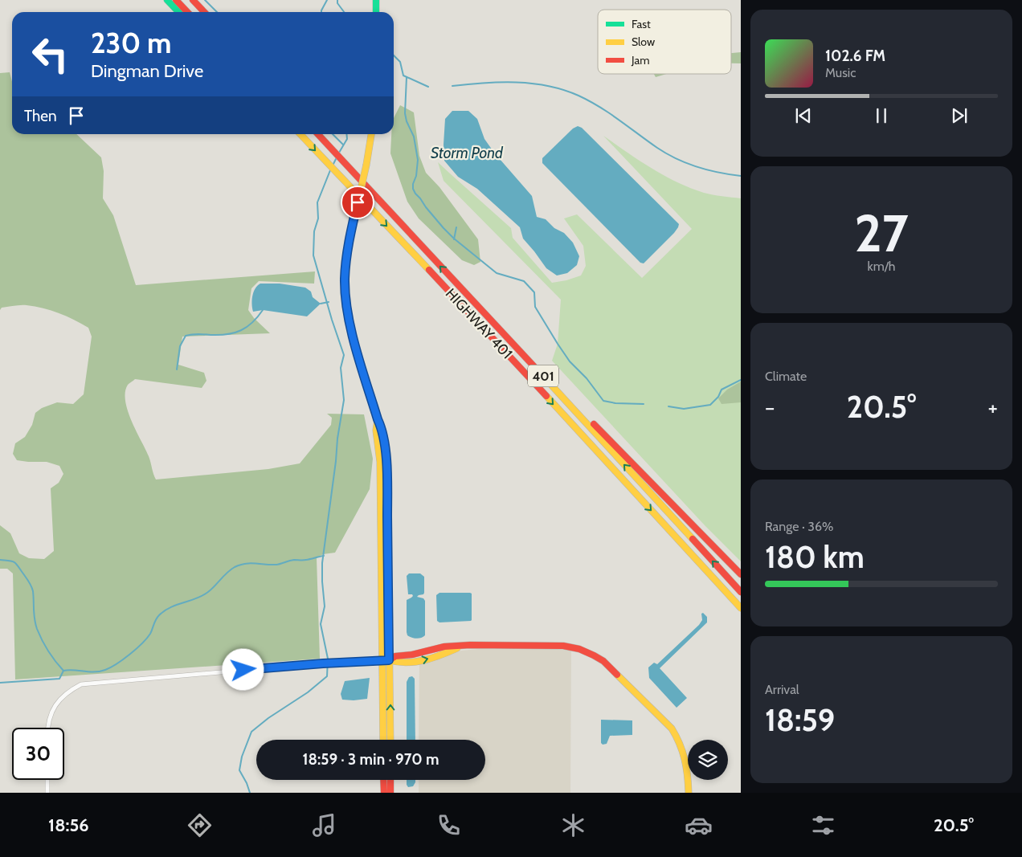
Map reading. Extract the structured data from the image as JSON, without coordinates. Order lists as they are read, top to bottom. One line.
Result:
{"streets":{"main road":["HIGHWAY 401","401"]},"water":["Storm Pond"],"legend":["Fast","Slow","Jam"],"page":{"turn":["230 m","Dingman Drive"],"song":["102.6 FM","Music"],"then":"Then","tile":[["27","km/h"],"Climate",["Range · 36%","180 km"],["Arrival","18:59"]],"heat":["−","20.5°","+"],"limit":"30","trip":"18:59 · 3 min · 970 m","tabs":["18:56","20.5°"]}}
